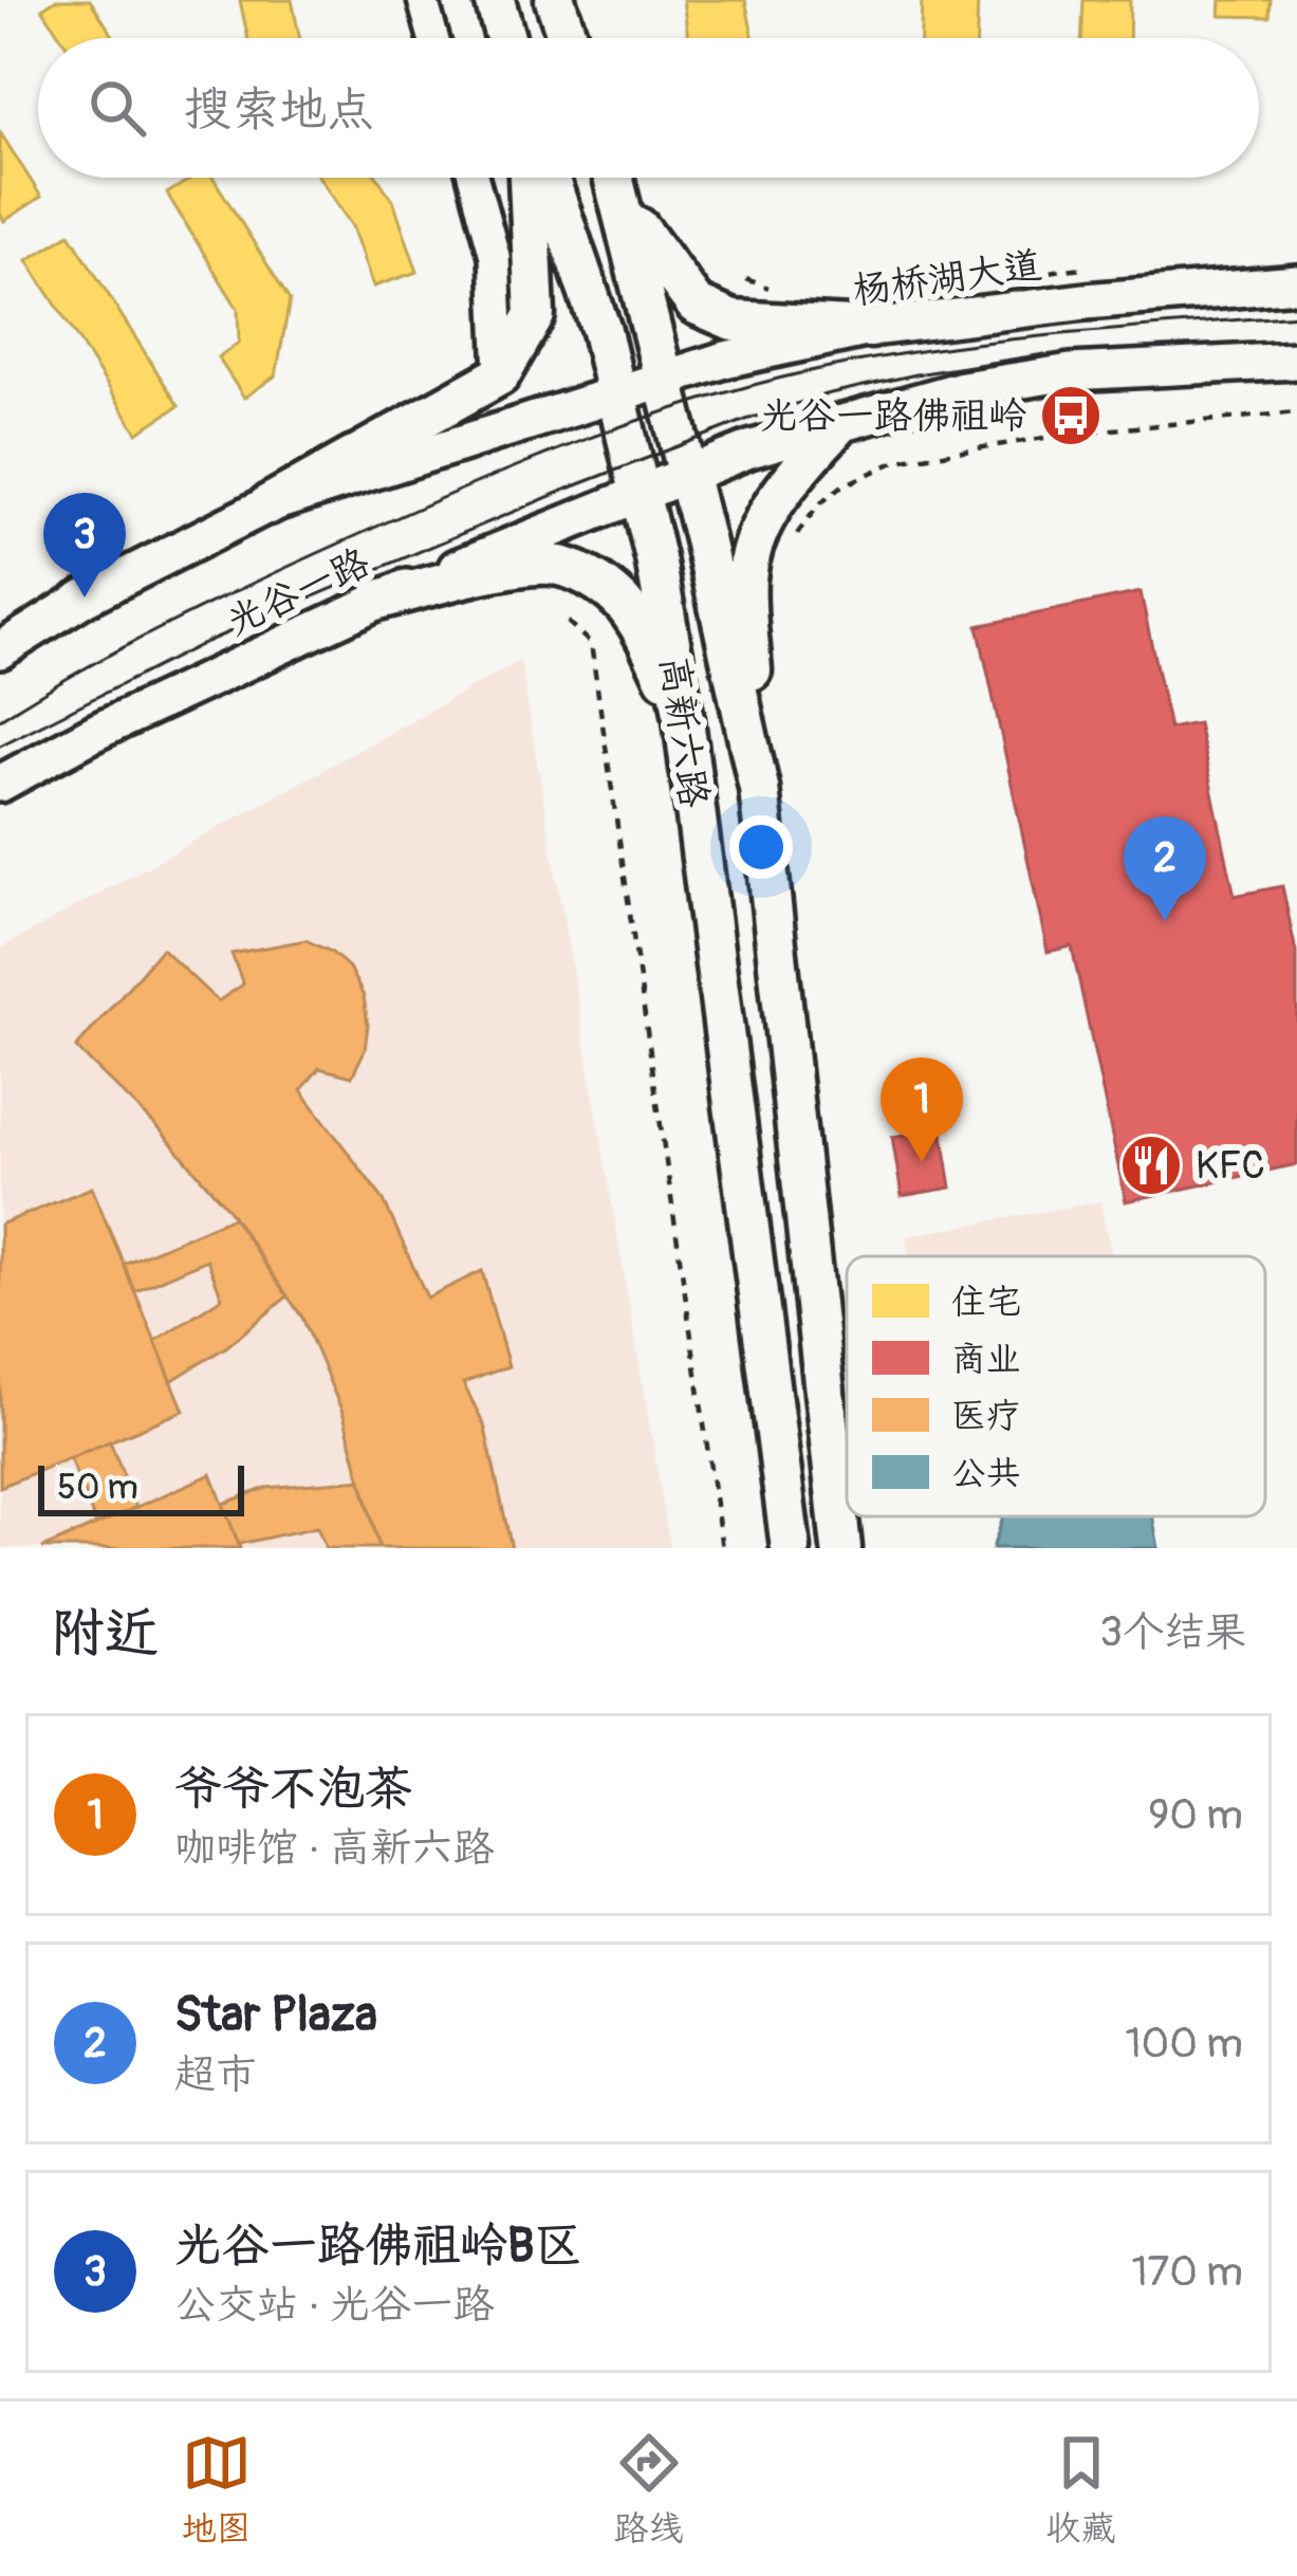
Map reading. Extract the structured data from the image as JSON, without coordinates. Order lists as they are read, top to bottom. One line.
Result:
{"streets":{"main road":["杨桥湖大道","光谷一路","高新六路"]},"crossings":[["杨桥湖大道","高新六路"],["光谷一路","高新六路"]],"places":{"bus stop":["光谷一路佛祖岭"],"restaurant":["KFC"]},"legend":["住宅","商业","医疗","公共"],"scale_bar":"50 m","page":{"search":"搜索地点","pins":["3","2","1"],"scale":"50 m","heading":["附近","3个结果"],"list":[{"mark":"1","name":"爷爷不泡茶","note":"咖啡馆 · 高新六路","value":"90 m"},{"mark":"2","name":"Star Plaza","note":"超市","value":"100 m"},{"mark":"3","name":"光谷一路佛祖岭B区","note":"公交站 · 光谷一路","value":"170 m"}],"nav":["地图","路线","收藏"]}}
